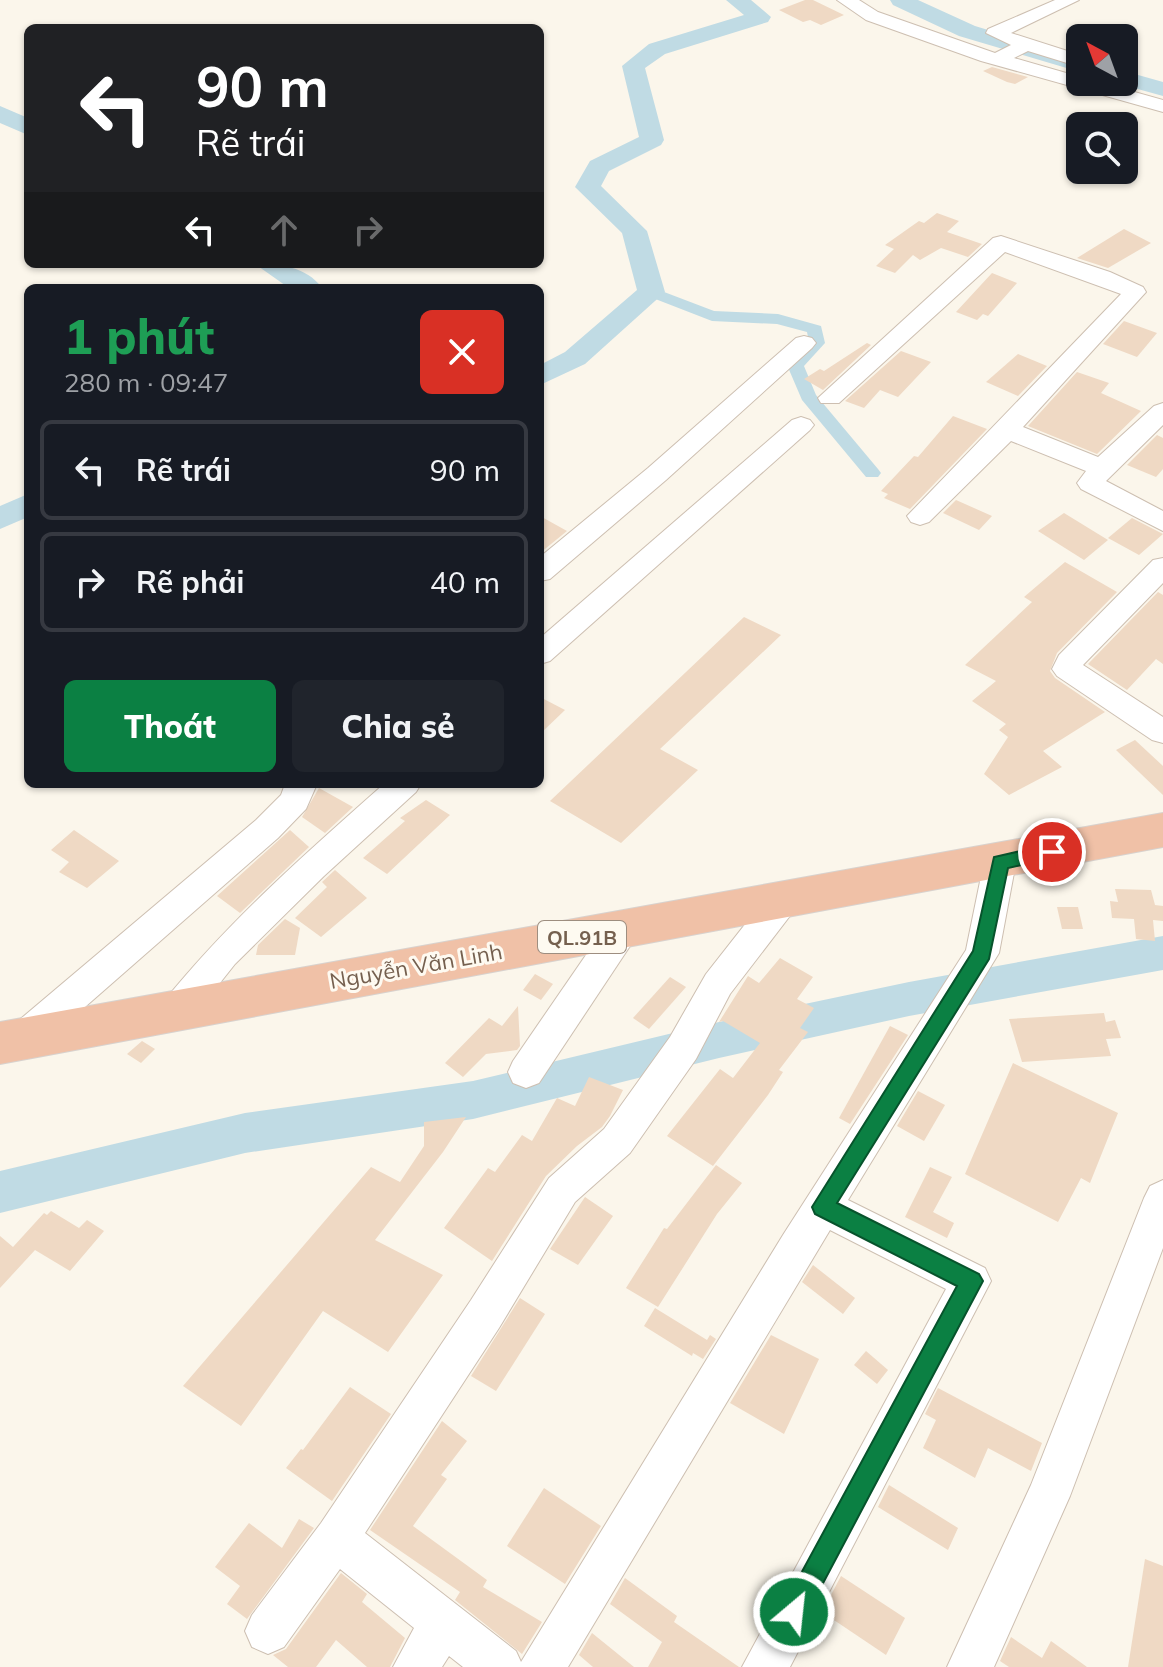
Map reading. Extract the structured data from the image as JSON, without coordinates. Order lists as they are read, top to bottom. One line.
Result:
{"streets":{"highway":["QL.91B","Nguyễn Văn Linh"]},"north":"top left","page":{"turn":["90 m","Rẽ trái"],"heading":["1 phút","280 m · 09:47"],"list":[{"name":"Rẽ trái","value":"90 m"},{"name":"Rẽ phải","value":"40 m"}],"buttons":["Thoát","Chia sẻ"]}}
